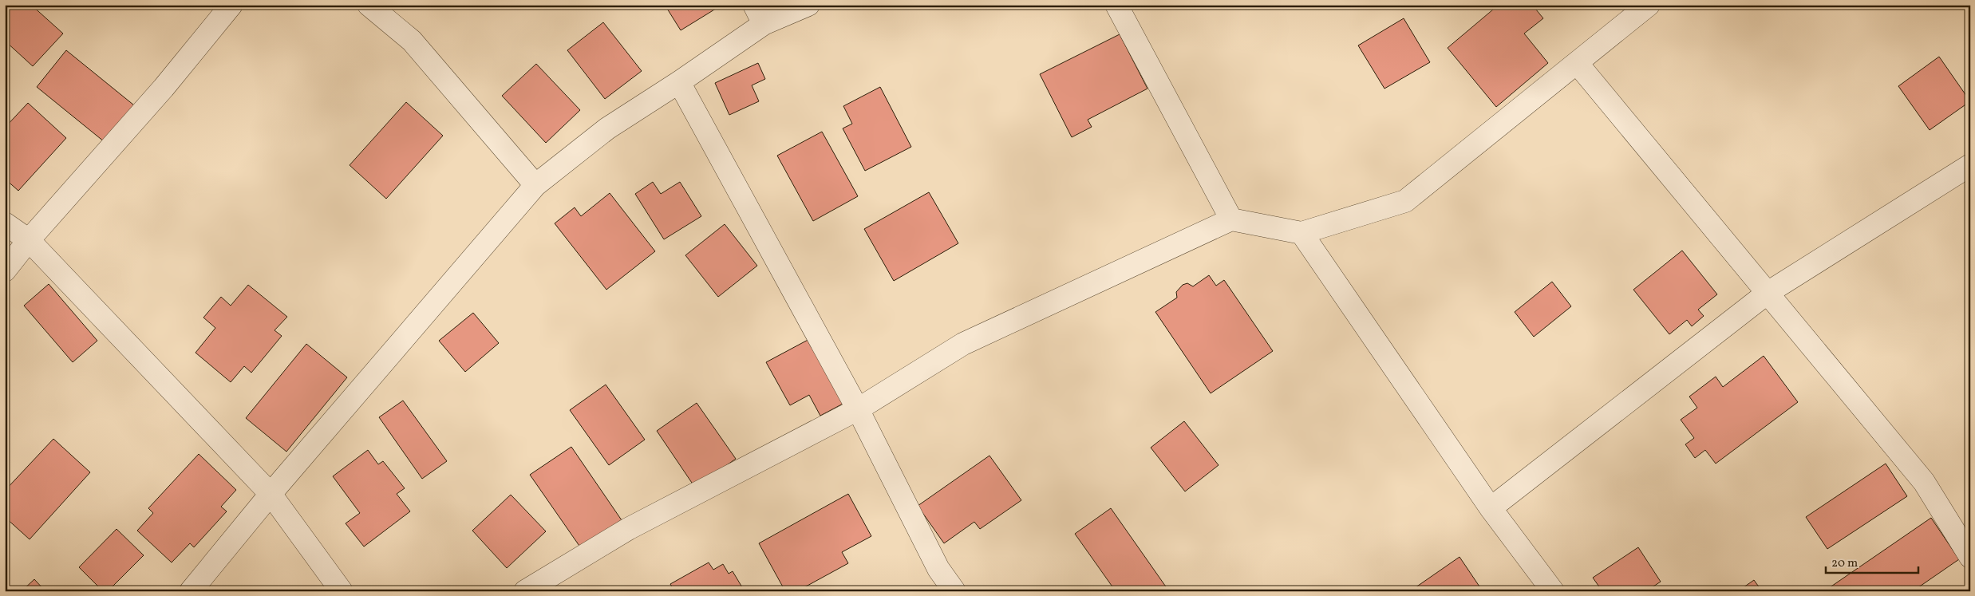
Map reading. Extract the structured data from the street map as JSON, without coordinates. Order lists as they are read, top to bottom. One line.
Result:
{"scale_bar":"20 m"}
